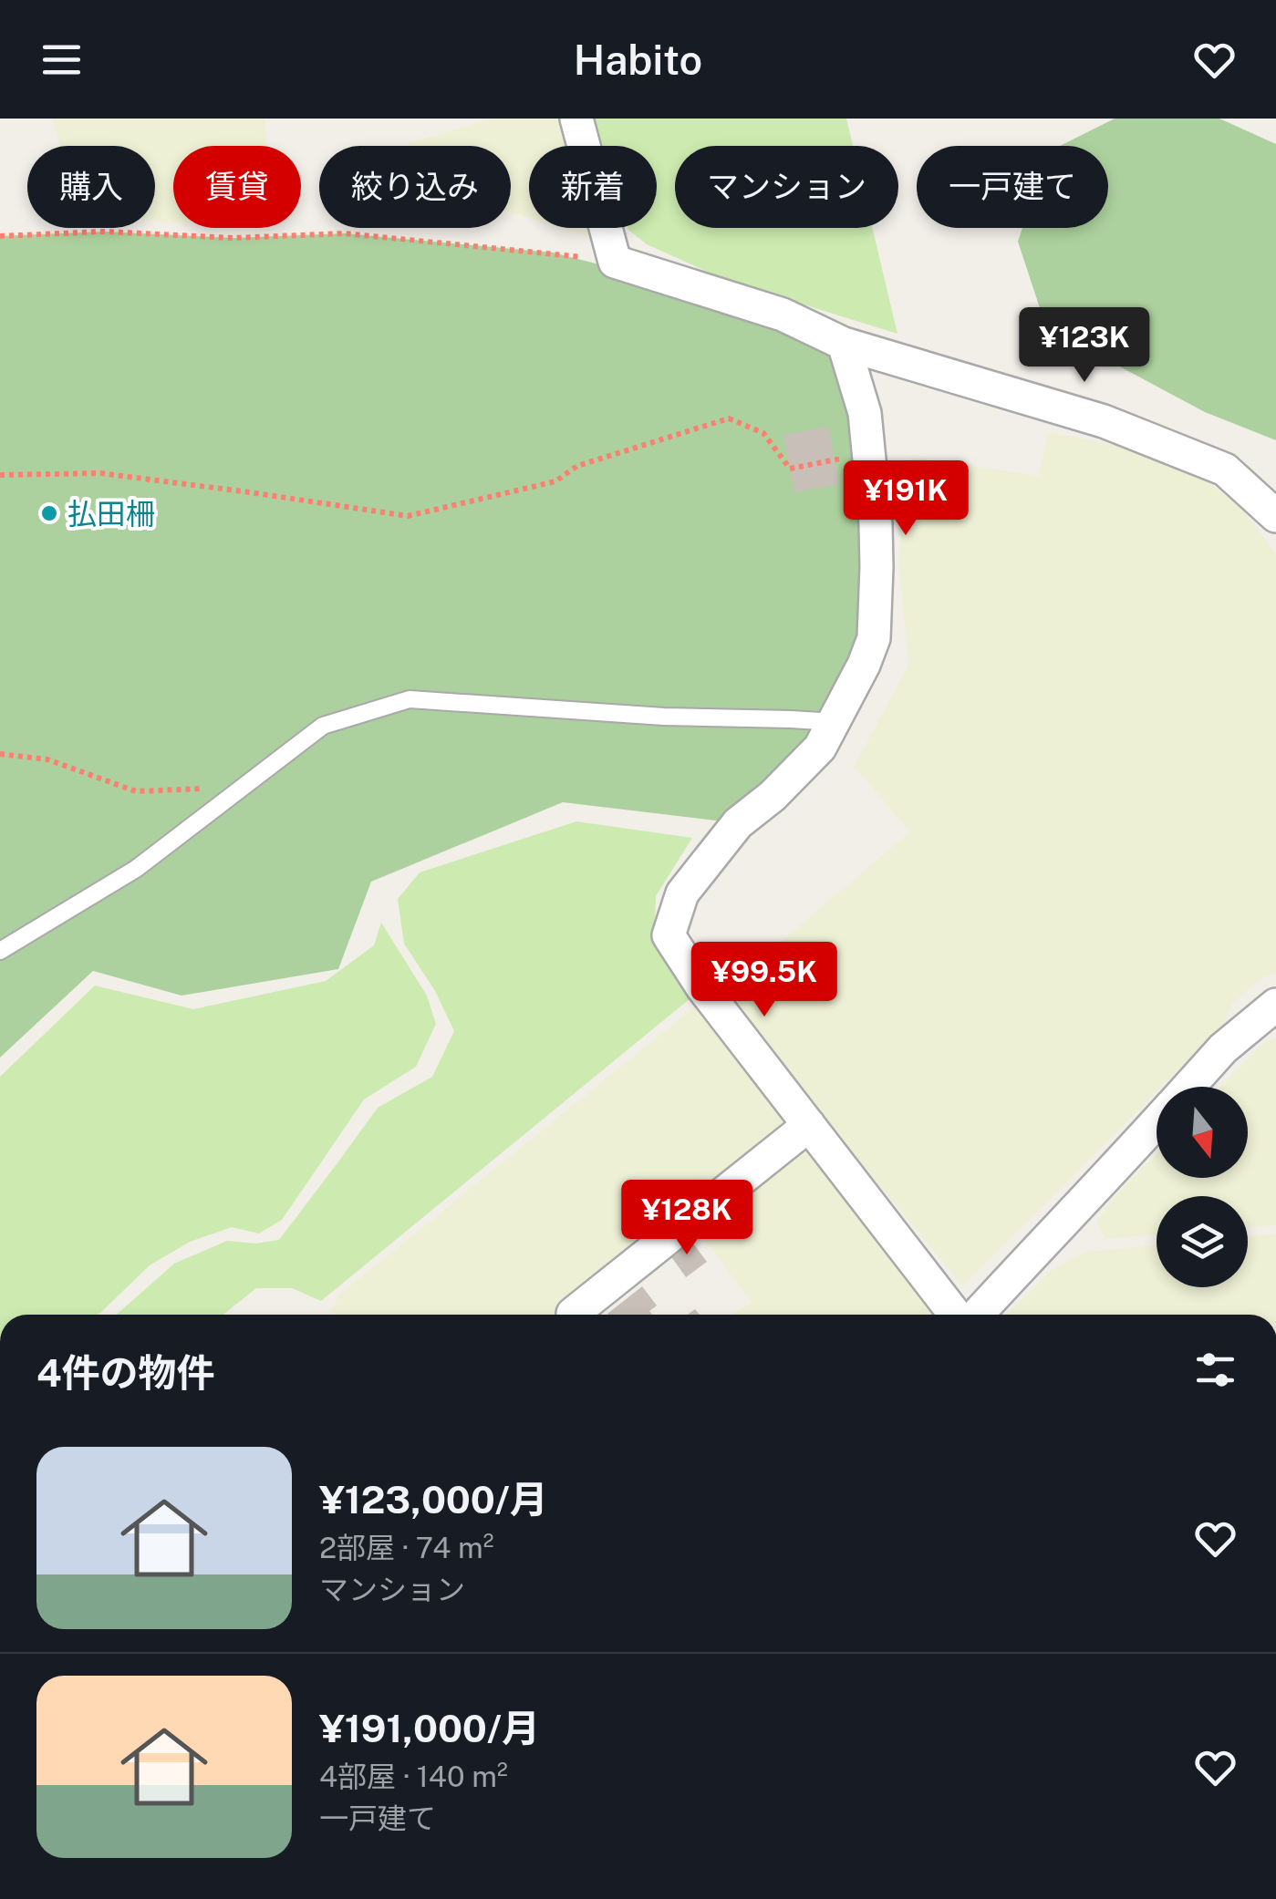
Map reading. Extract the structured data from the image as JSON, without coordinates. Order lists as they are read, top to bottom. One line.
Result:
{"places":["払田柵"],"north":"bottom","page":{"header":"Habito","chip":["購入","賃貸","絞り込み","新着","マンション","一戸建て"],"price":["¥123K","¥191K","¥99.5K","¥128K"],"heading":"4件の物件","list":[{"name":"¥123,000/月","note":"2部屋 · 74 m² · マンション"},{"name":"¥191,000/月","note":"4部屋 · 140 m² · 一戸建て"}]}}
